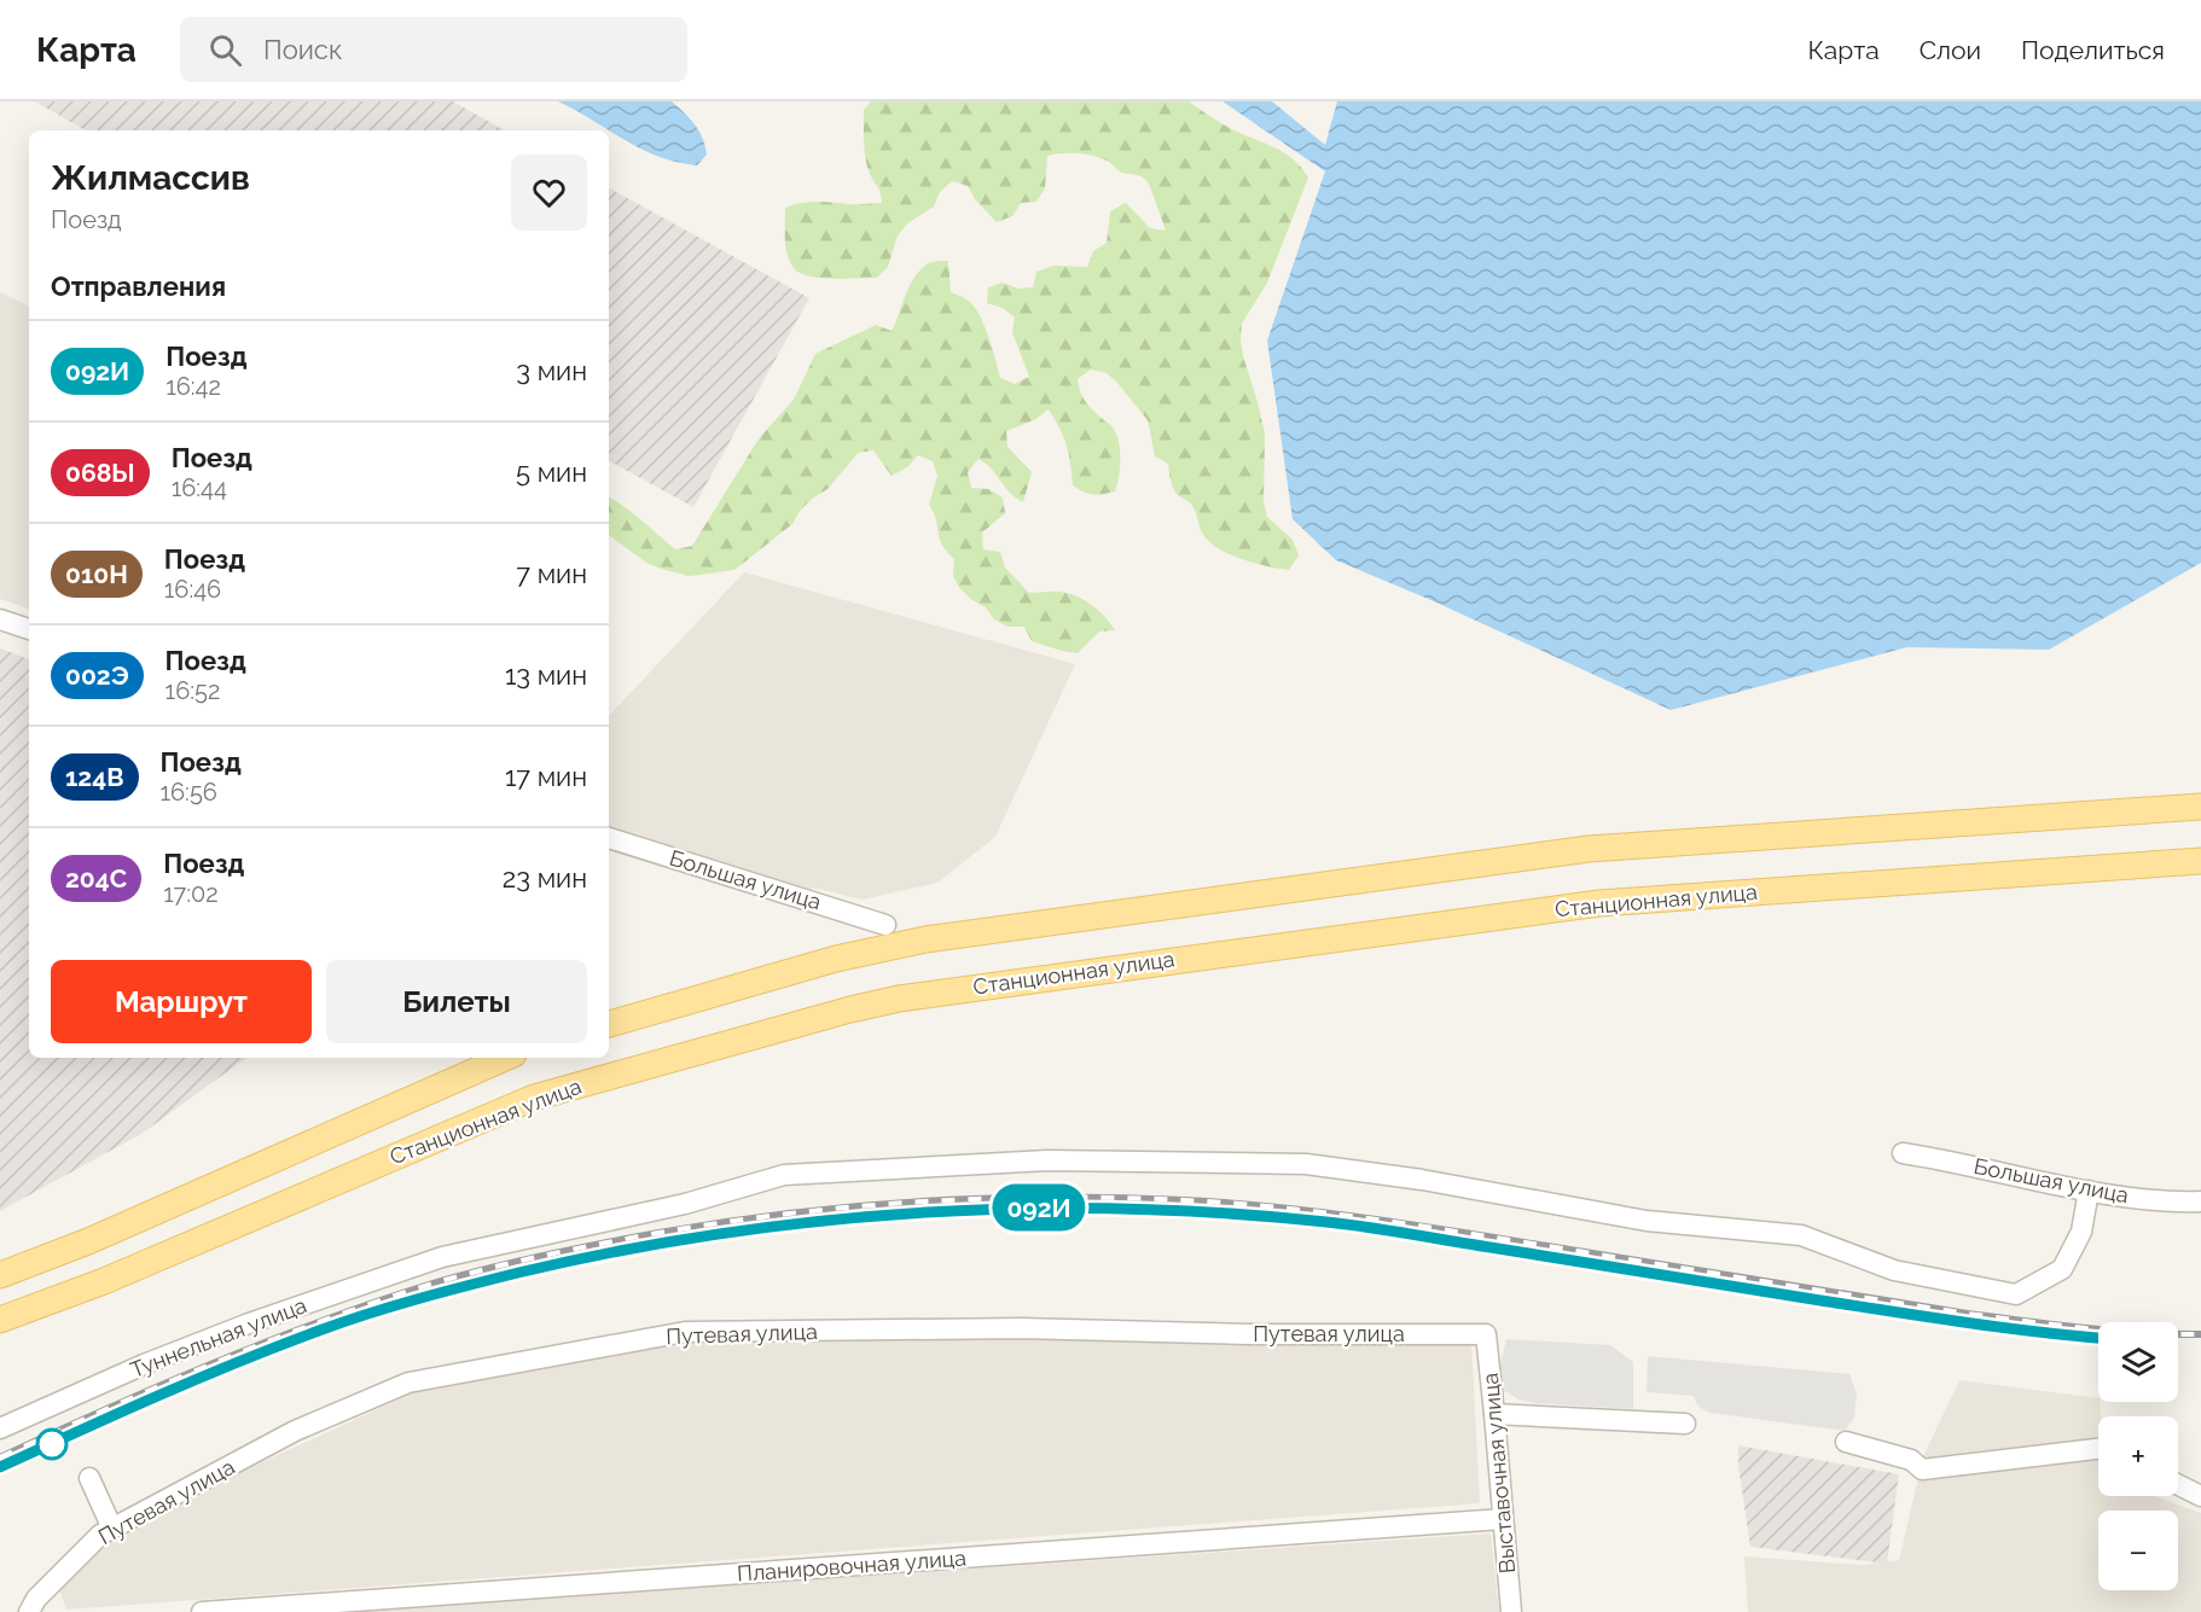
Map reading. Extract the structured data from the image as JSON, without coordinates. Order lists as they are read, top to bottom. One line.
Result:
{"streets":{"main road":["Станционная улица"],"street":["Большая улица","Путевая улица","Туннельная улица","Выставочная улица","Планировочная улица"]},"crossings":[["Большая улица","Туннельная улица"],["Путевая улица","Выставочная улица"],["Выставочная улица","Планировочная улица"]],"page":{"header":"Карта","search":"Поиск","nav":["Карта","Слои","Поделиться"],"on_map":"092И","heading":[["Жилмассив","Поезд"],"Отправления"],"list":[{"mark":"092И","name":"Поезд","note":"16:42","value":"3 мин"},{"mark":"068Ы","name":"Поезд","note":"16:44","value":"5 мин"},{"mark":"010Н","name":"Поезд","note":"16:46","value":"7 мин"},{"mark":"002Э","name":"Поезд","note":"16:52","value":"13 мин"},{"mark":"124В","name":"Поезд","note":"16:56","value":"17 мин"},{"mark":"204С","name":"Поезд","note":"17:02","value":"23 мин"}],"buttons":["Маршрут","Билеты"],"map_buttons":["+","−"]}}
